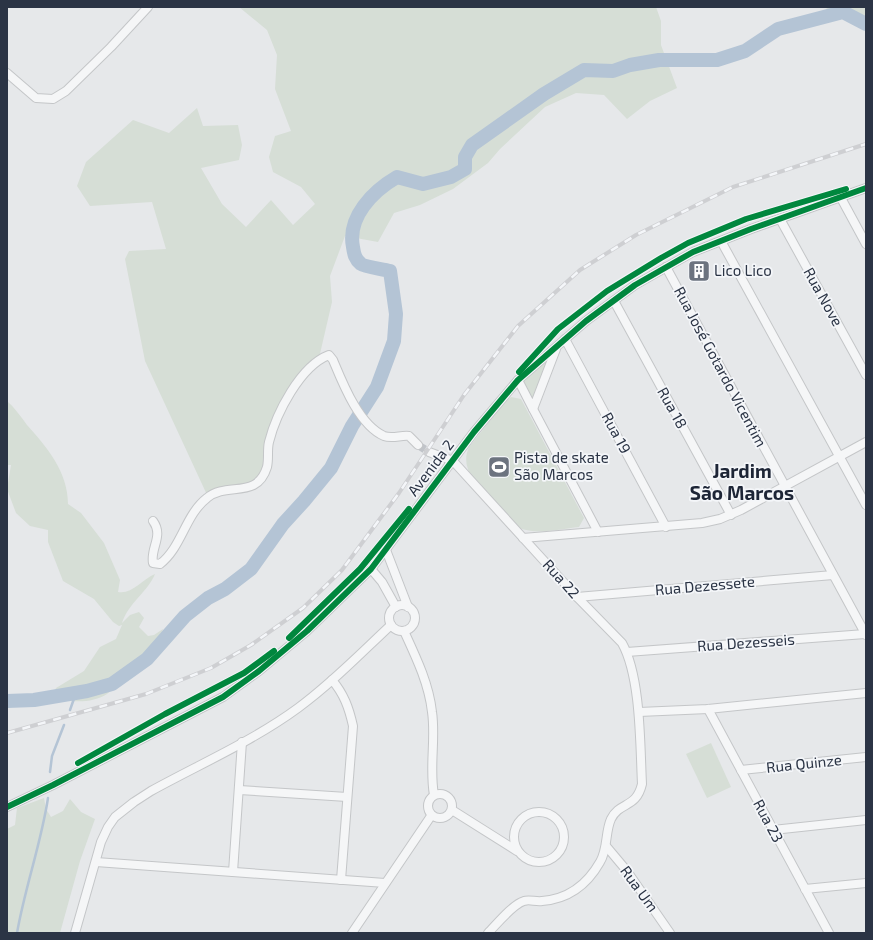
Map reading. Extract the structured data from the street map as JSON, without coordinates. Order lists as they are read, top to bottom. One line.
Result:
{"streets":{"street":["Rua Nove","Rua José Gotardo Vicentim","Rua 18","Rua 19","Avenida 2","Rua 22","Rua Dezessete","Rua Dezesseis","Rua Quinze","Rua 23","Rua Um"]},"crossings":[["Rua Nove","Avenida 2"],["Rua José Gotardo Vicentim","Avenida 2"],["Rua José Gotardo Vicentim","Rua Dezessete"],["Rua José Gotardo Vicentim","Rua Dezesseis"],["Rua 18","Avenida 2"],["Rua 19","Avenida 2"],["Avenida 2","Rua 22"],["Rua 22","Rua Dezessete"],["Rua 22","Rua Dezesseis"],["Rua 22","Rua Um"],["Rua Quinze","Rua 23"]],"districts":["Jardim São Marcos"],"places":{"building":["Lico Lico"],"sports":["Pista de skate São Marcos"]}}
